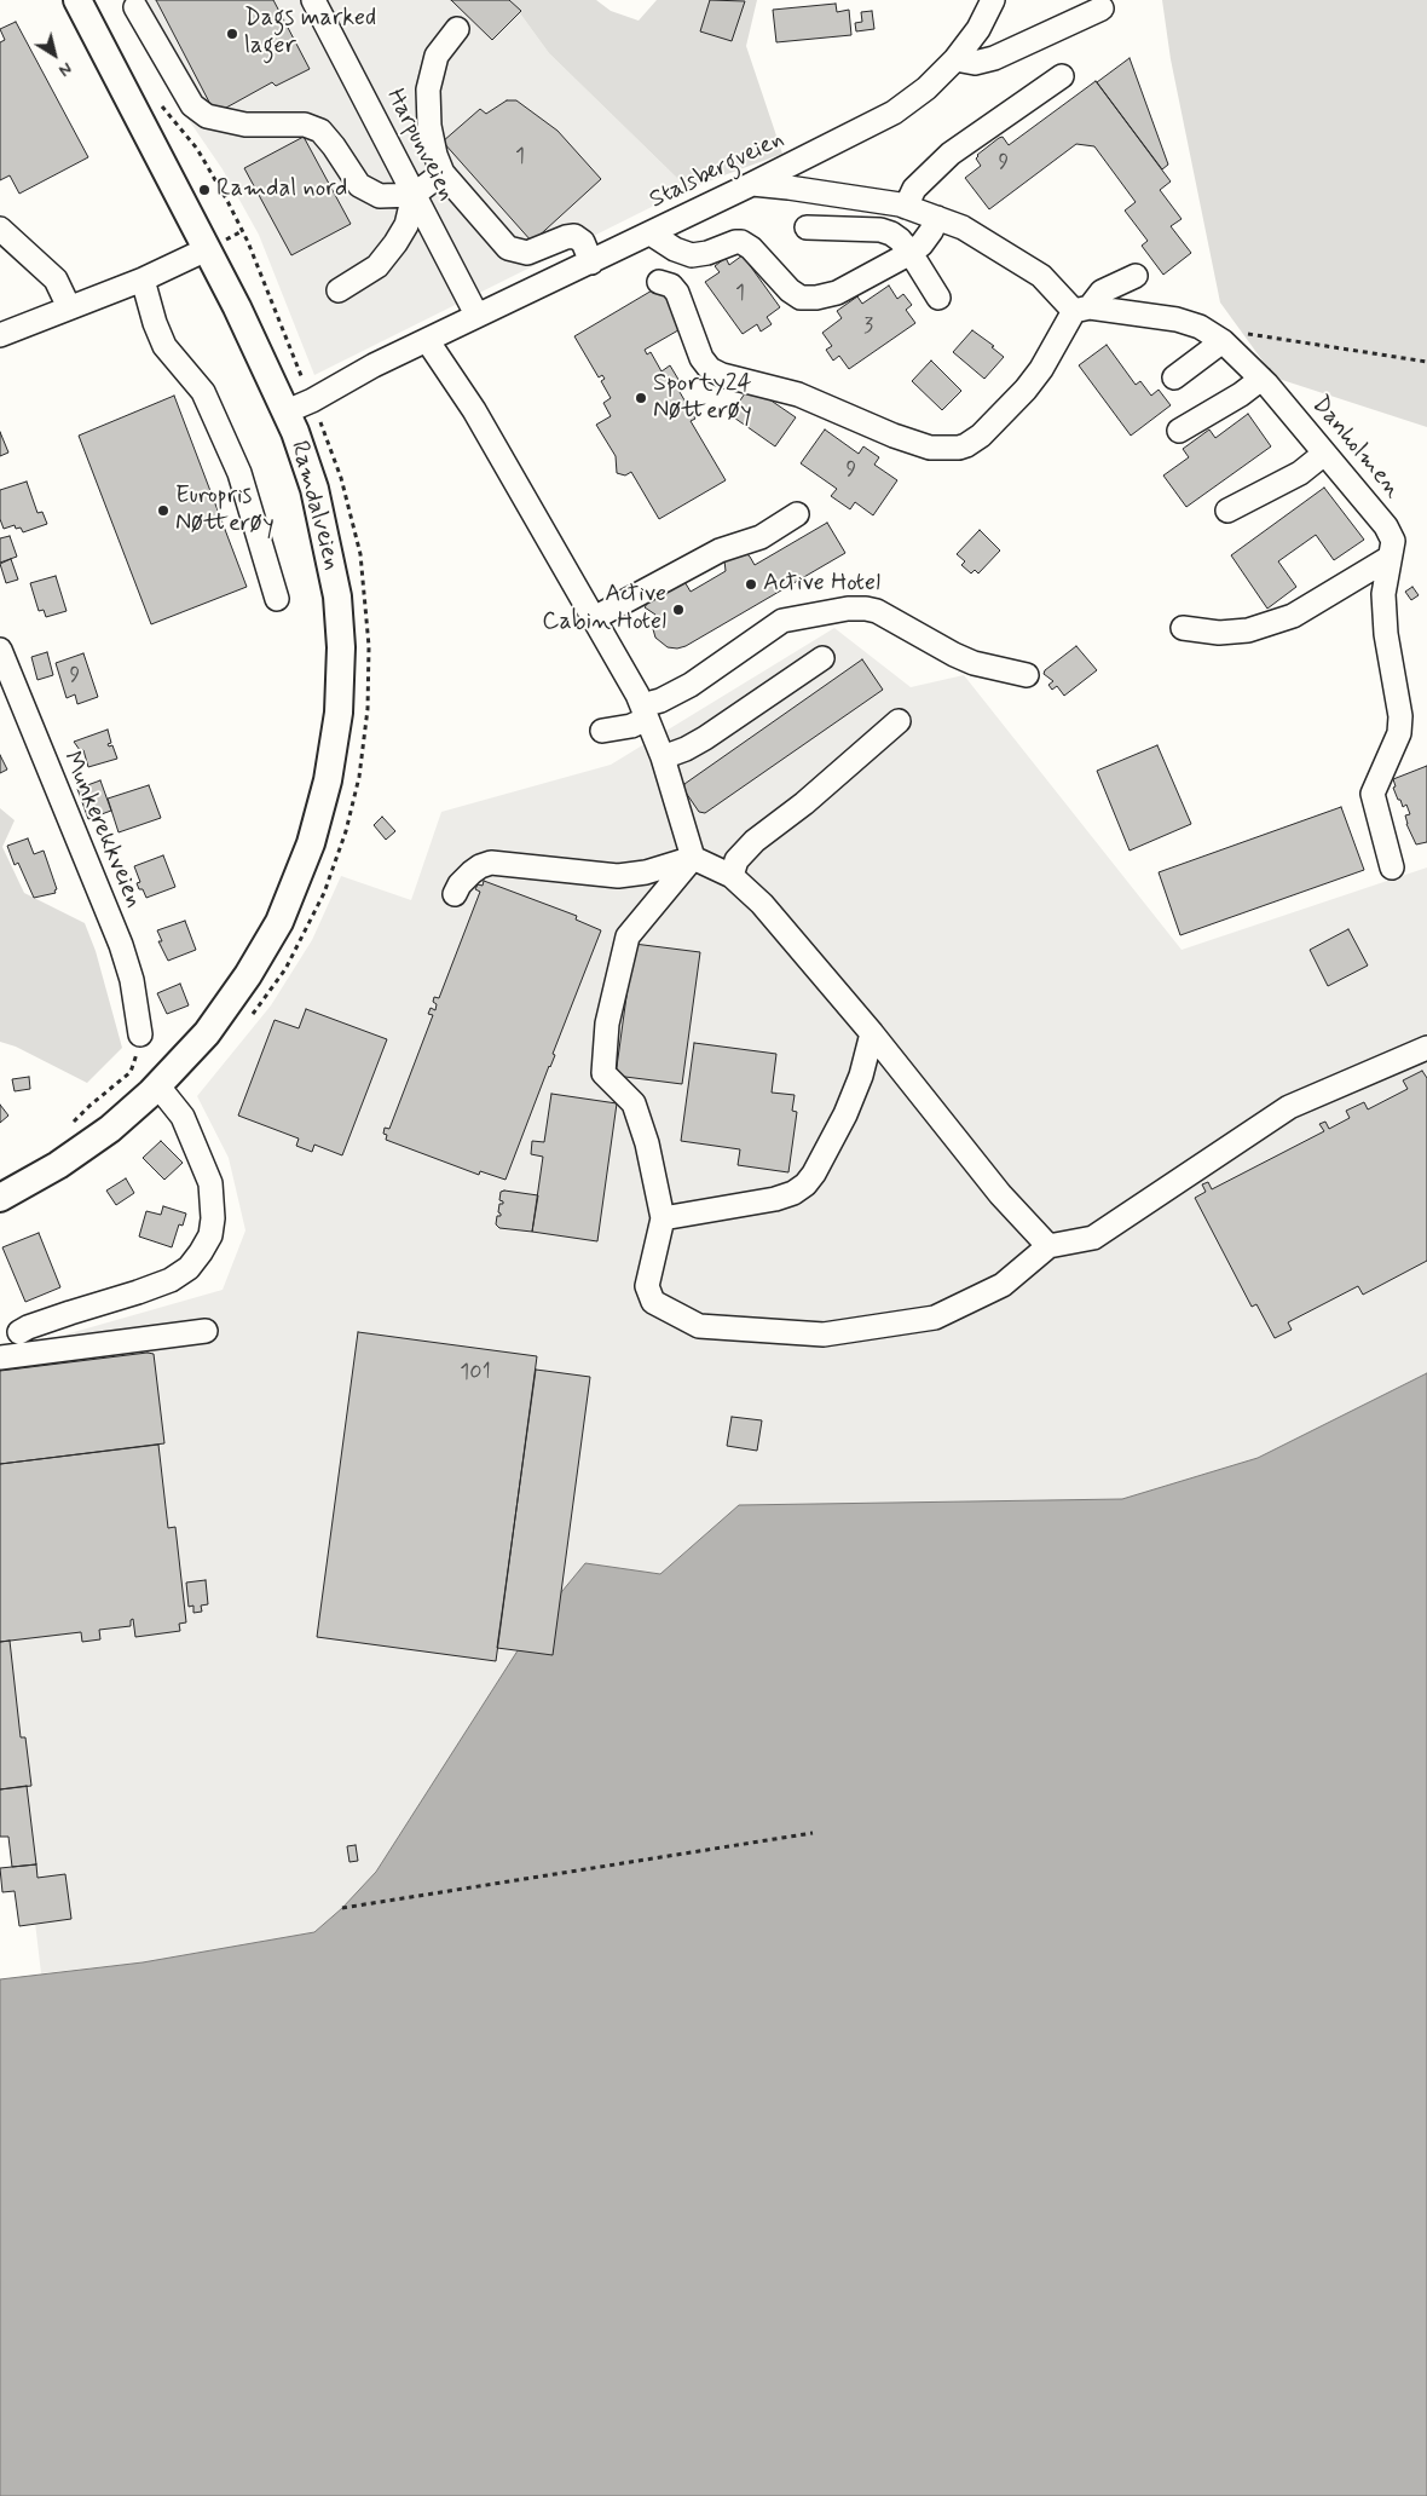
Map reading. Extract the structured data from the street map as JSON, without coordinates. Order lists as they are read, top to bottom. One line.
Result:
{"streets":{"main road":["Ramdalveien"],"street":["Harpunveien","Stalsbergveien","Danholmen","Munkerekkveien"]},"crossings":[["Harpunveien","Stalsbergveien"],["Stalsbergveien","Ramdalveien"]],"places":["Dags marked lager","Ramdal nord","Sporty24 Nøtterøy","Europris Nøtterøy","Active Hotel","Active Cabin Hotel"],"house_numbers":["1","9","1","3","9","9","101"],"north":"bottom right"}
